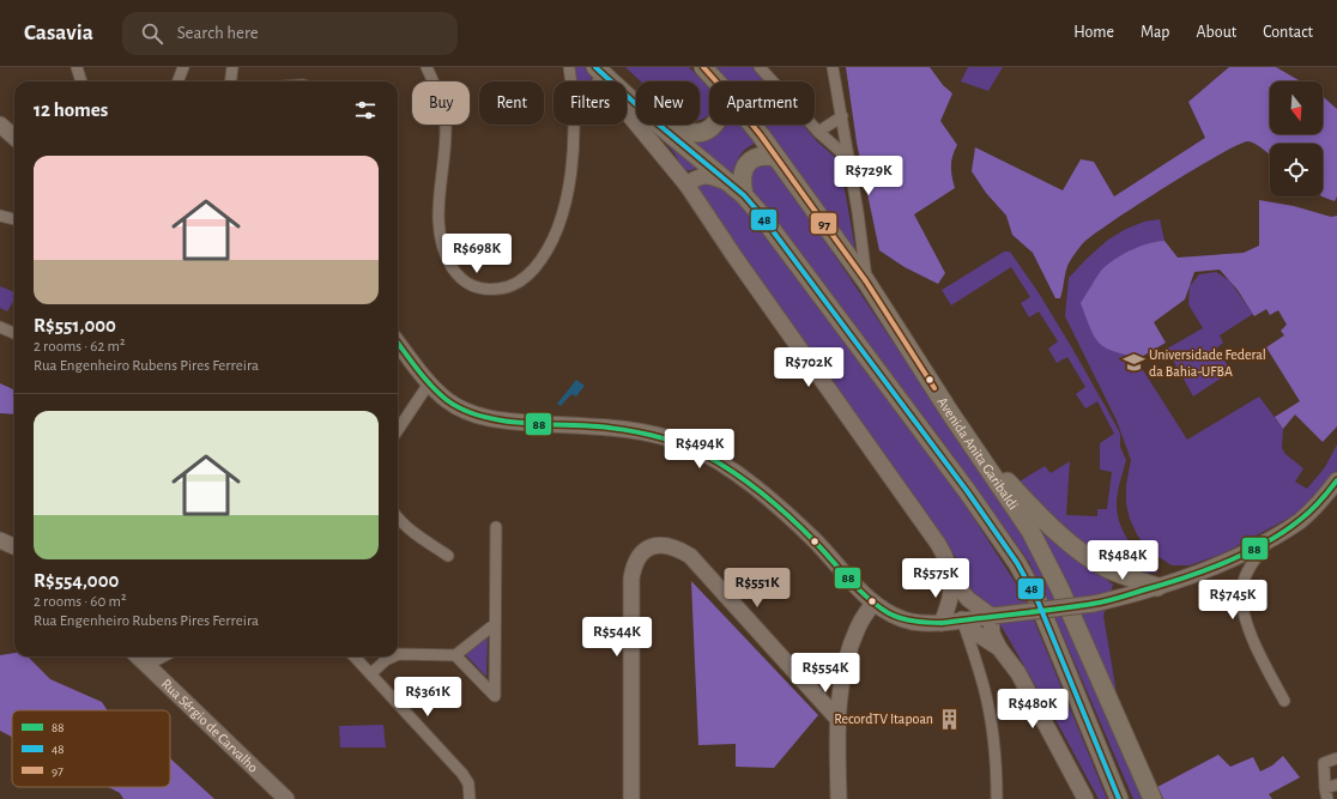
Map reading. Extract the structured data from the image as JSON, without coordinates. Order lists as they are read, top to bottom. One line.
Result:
{"streets":{"main road":["Avenida Anita Garibaldi"],"street":["Rua Sérgio de Carvalho"]},"places":{"school or university":["Universidade Federal da Bahia-UFBA"],"building":["RecordTV Itapoan"]},"lines":["transit line 48","transit line 97","transit line 88"],"legend":["88","48","97"],"north":"bottom","page":{"header":"Casavia","search":"Search here","nav":["Home","Map","About","Contact"],"chip":["Buy","Rent","Filters","New","Apartment"],"heading":"12 homes","list":[{"name":"R$551,000","note":"2 rooms · 62 m² · Rua Engenheiro Rubens Pires Ferreira"},{"name":"R$554,000","note":"2 rooms · 60 m² · Rua Engenheiro Rubens Pires Ferreira"}],"price":["R$729K","R$698K","R$702K","R$494K","R$484K","R$575K","R$551K","R$745K","R$544K","R$554K","R$361K","R$480K"]}}
